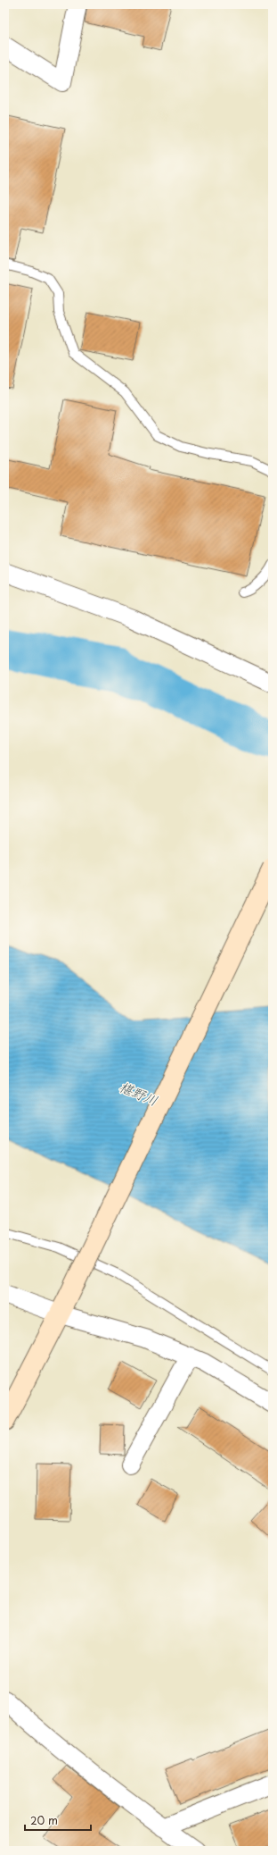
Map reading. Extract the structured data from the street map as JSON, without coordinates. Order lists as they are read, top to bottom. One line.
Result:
{"water":["椹野川"],"scale_bar":"20 m"}
